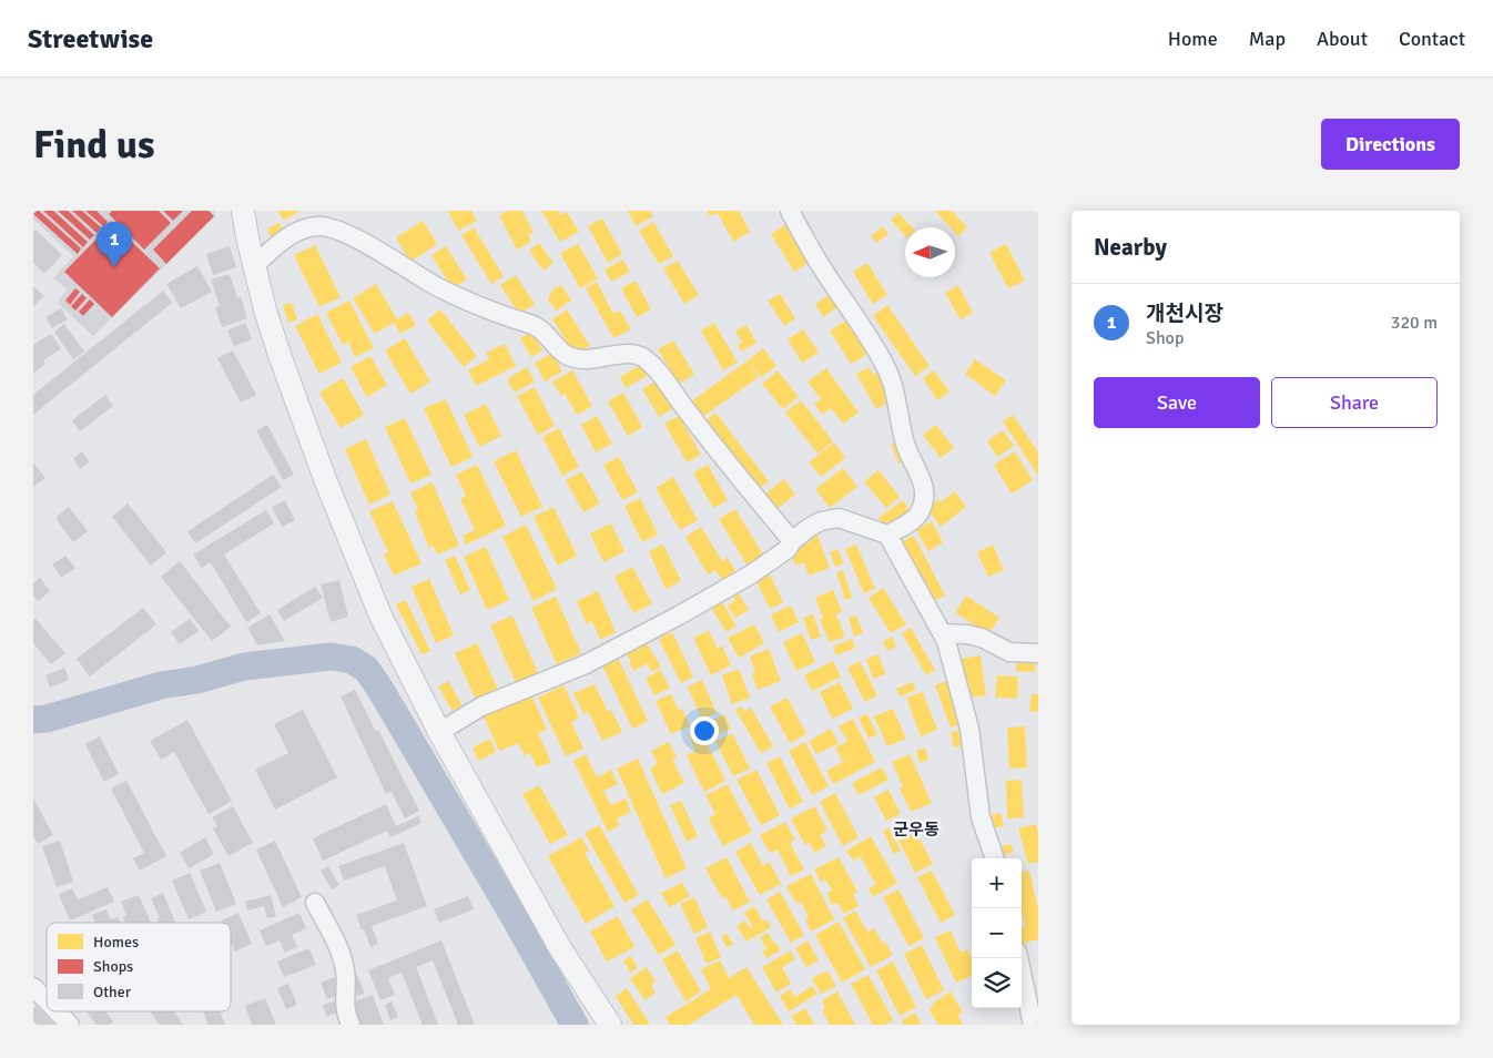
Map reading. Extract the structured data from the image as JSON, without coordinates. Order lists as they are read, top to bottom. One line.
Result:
{"districts":["군우동"],"legend":["Homes","Shops","Other"],"north":"left","page":{"header":"Streetwise","nav":["Home","Map","About","Contact"],"buttons":["Directions",["Save","Share"]],"title":"Find us","heading":"Nearby","pins":"1","list":[{"mark":"1","name":"개천시장","note":"Shop","value":"320 m"}],"map_buttons":["+","−"]}}
